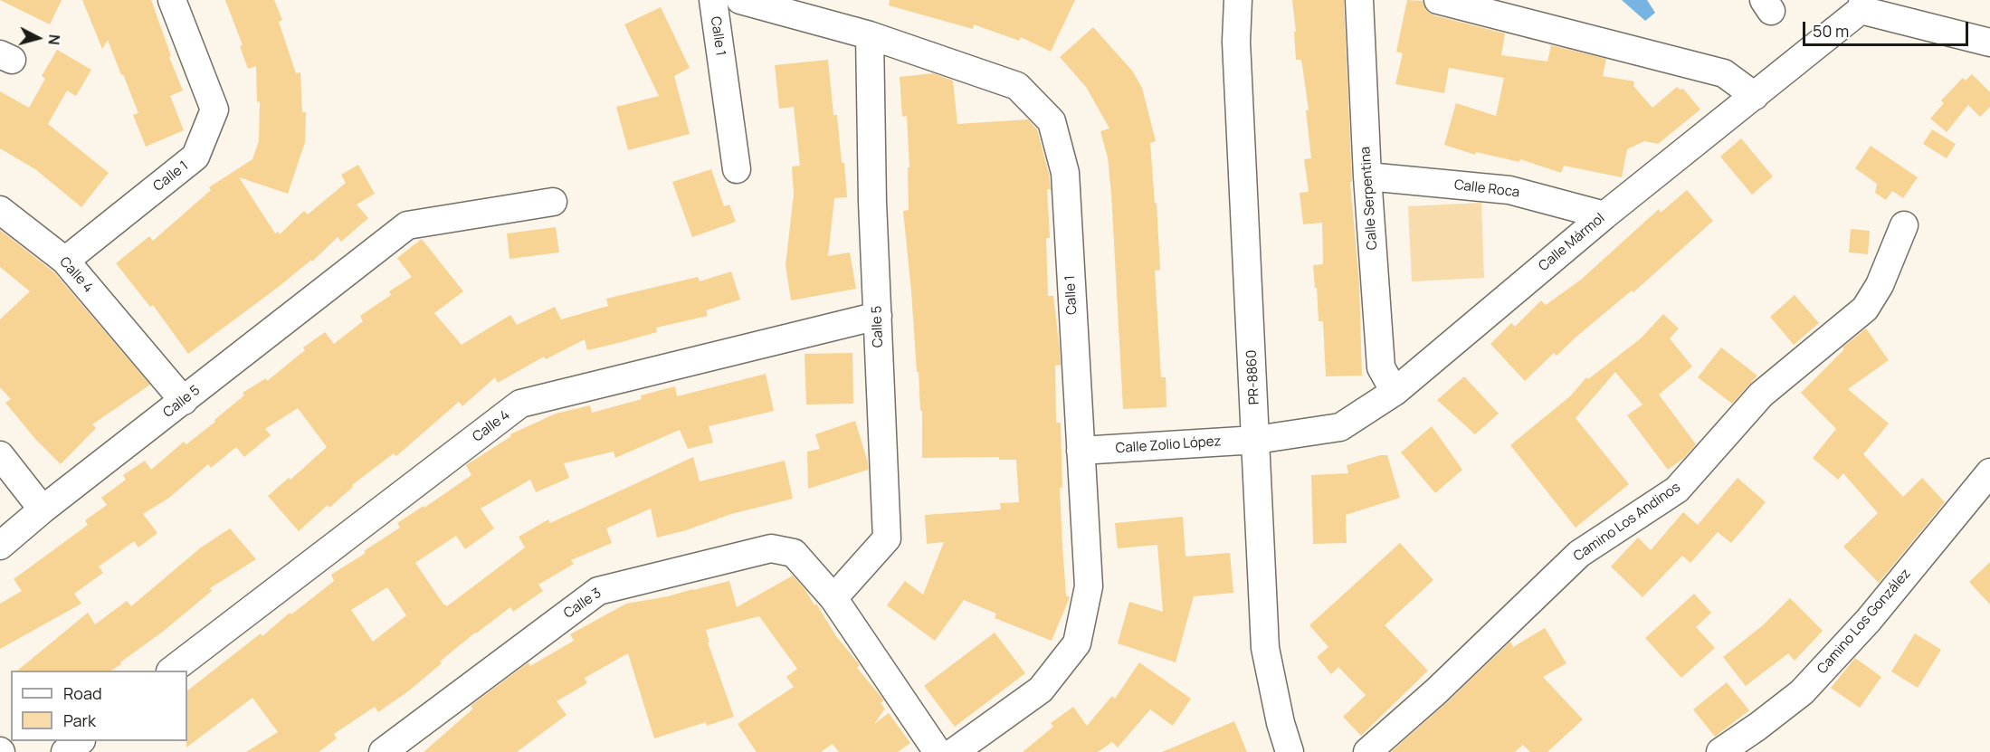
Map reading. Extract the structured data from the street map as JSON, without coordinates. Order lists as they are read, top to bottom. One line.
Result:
{"streets":{"street":["Calle 1","Calle Roca","Calle Serpentina","Calle Mármol","Calle 4","Calle 5","PR-8860","Calle Zolio López","Camino Los Andinos","Calle 3","Camino Los González"]},"crossings":[["Calle 1","Calle 4"],["Calle 1","Calle 5"],["Calle 1","Calle Zolio López"],["Calle Roca","Calle Serpentina"],["Calle Roca","Calle Mármol"],["Calle Serpentina","Calle Mármol"],["Calle Mármol","PR-8860"],["Calle Mármol","Calle Zolio López"],["Calle 4","Calle 5"],["Calle 5","Calle 3"],["PR-8860","Calle Zolio López"]],"legend":["Road","Park"],"scale_bar":"50 m","north":"right"}
